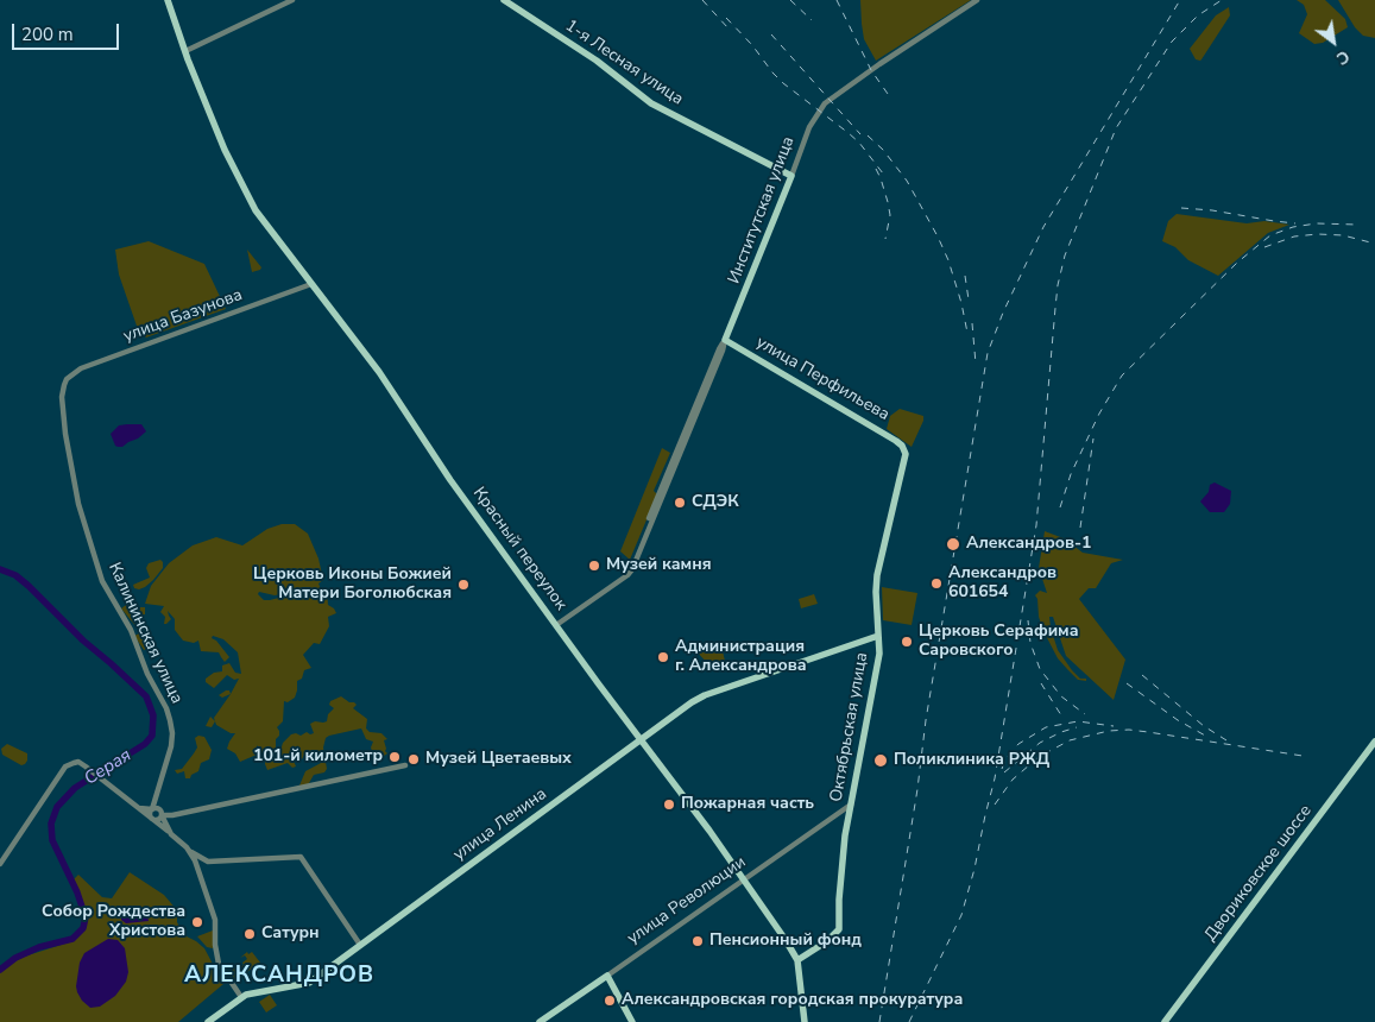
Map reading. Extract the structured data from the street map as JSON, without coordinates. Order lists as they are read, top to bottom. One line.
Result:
{"streets":{"main road":["1-я Лесная улица","Институтская улица","улица Перфильева","Красный переулок","Октябрьская улица","улица Ленина","Двориковское шоссе","улица Революции"],"street":["улица Базунова","Калининская улица"]},"crossings":[["1-я Лесная улица","Институтская улица"],["Институтская улица","улица Перфильева"],["Институтская улица","Красный переулок"],["улица Базунова","Красный переулок"],["улица Базунова","Калининская улица"],["улица Перфильева","Октябрьская улица"],["Красный переулок","Октябрьская улица"],["Красный переулок","улица Ленина"],["Красный переулок","улица Революции"],["Октябрьская улица","улица Ленина"],["Октябрьская улица","улица Революции"]],"districts":["АЛЕКСАНДРОВ"],"water":["Серая"],"places":["СДЭК","Александров-1","Музей камня","Александров 601654","Церковь Иконы Божией Матери Боголюбская","Церковь Серафима Саровского","Администрация г. Александрова","101-й километр","Музей Цветаевых","Поликлиника РЖД","Пожарная часть","Собор Рождества Христова","Сатурн","Пенсионный фонд","Александровская городская прокуратура"],"scale_bar":"200 m","north":"bottom right"}
